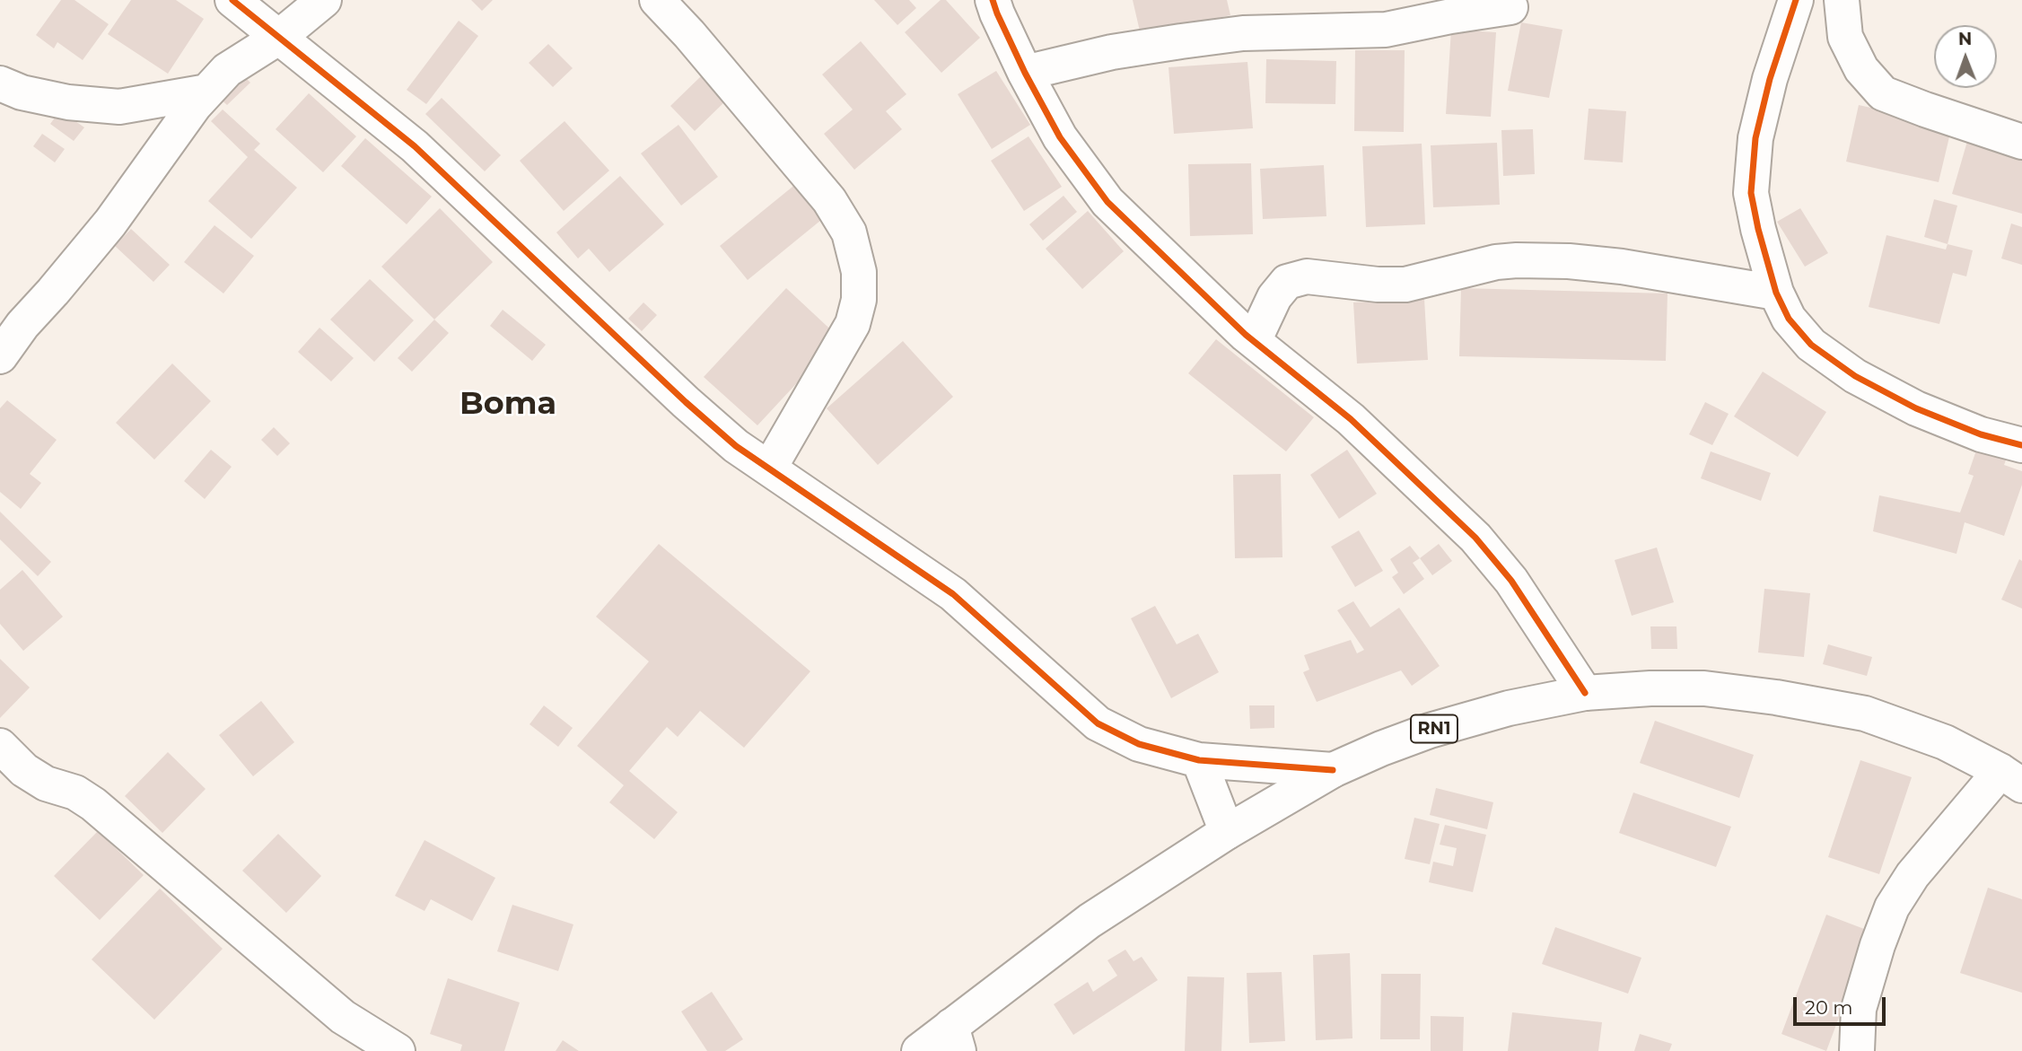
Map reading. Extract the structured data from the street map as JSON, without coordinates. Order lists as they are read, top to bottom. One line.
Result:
{"streets":{"main road":["RN1"]},"districts":["Boma"],"scale_bar":"20 m","north":"top"}
